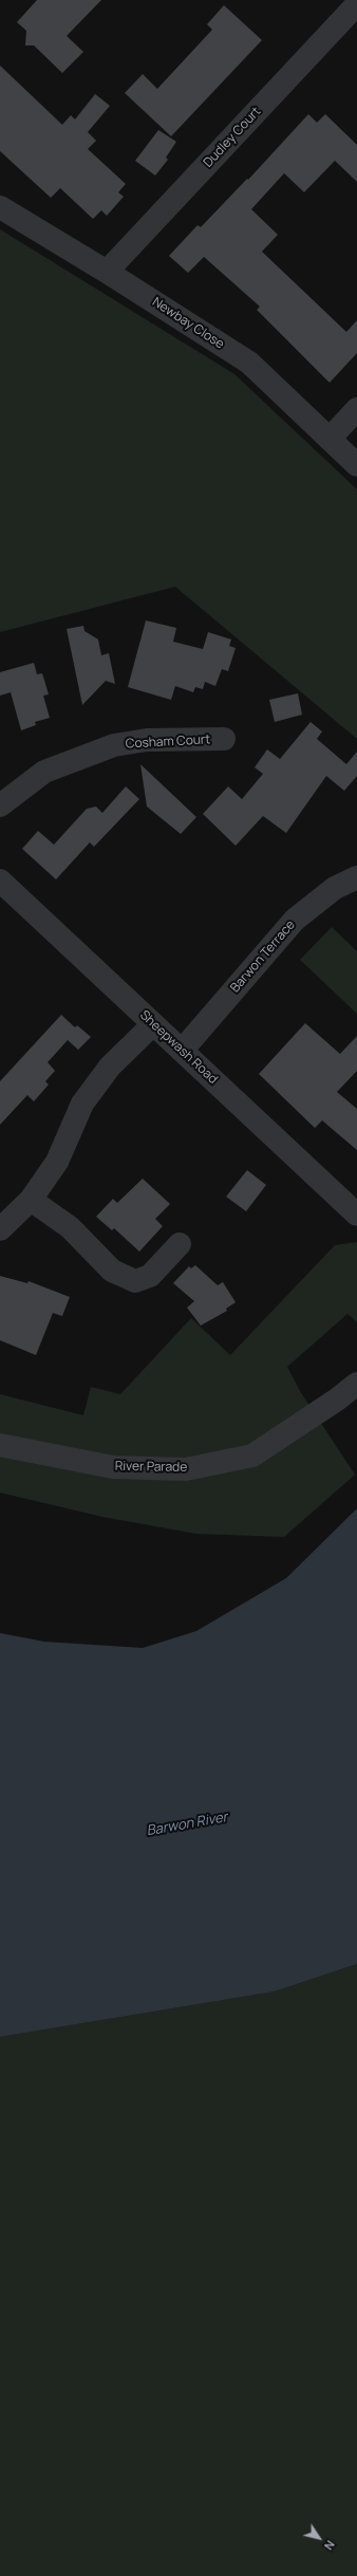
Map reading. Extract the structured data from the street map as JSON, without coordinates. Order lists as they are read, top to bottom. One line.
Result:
{"streets":{"street":["Dudley Court","Newbay Close","Cosham Court","Barwon Terrace","Sheepwash Road","River Parade"]},"crossings":[["Dudley Court","Newbay Close"],["Barwon Terrace","Sheepwash Road"]],"water":["Barwon River"],"north":"bottom right"}
